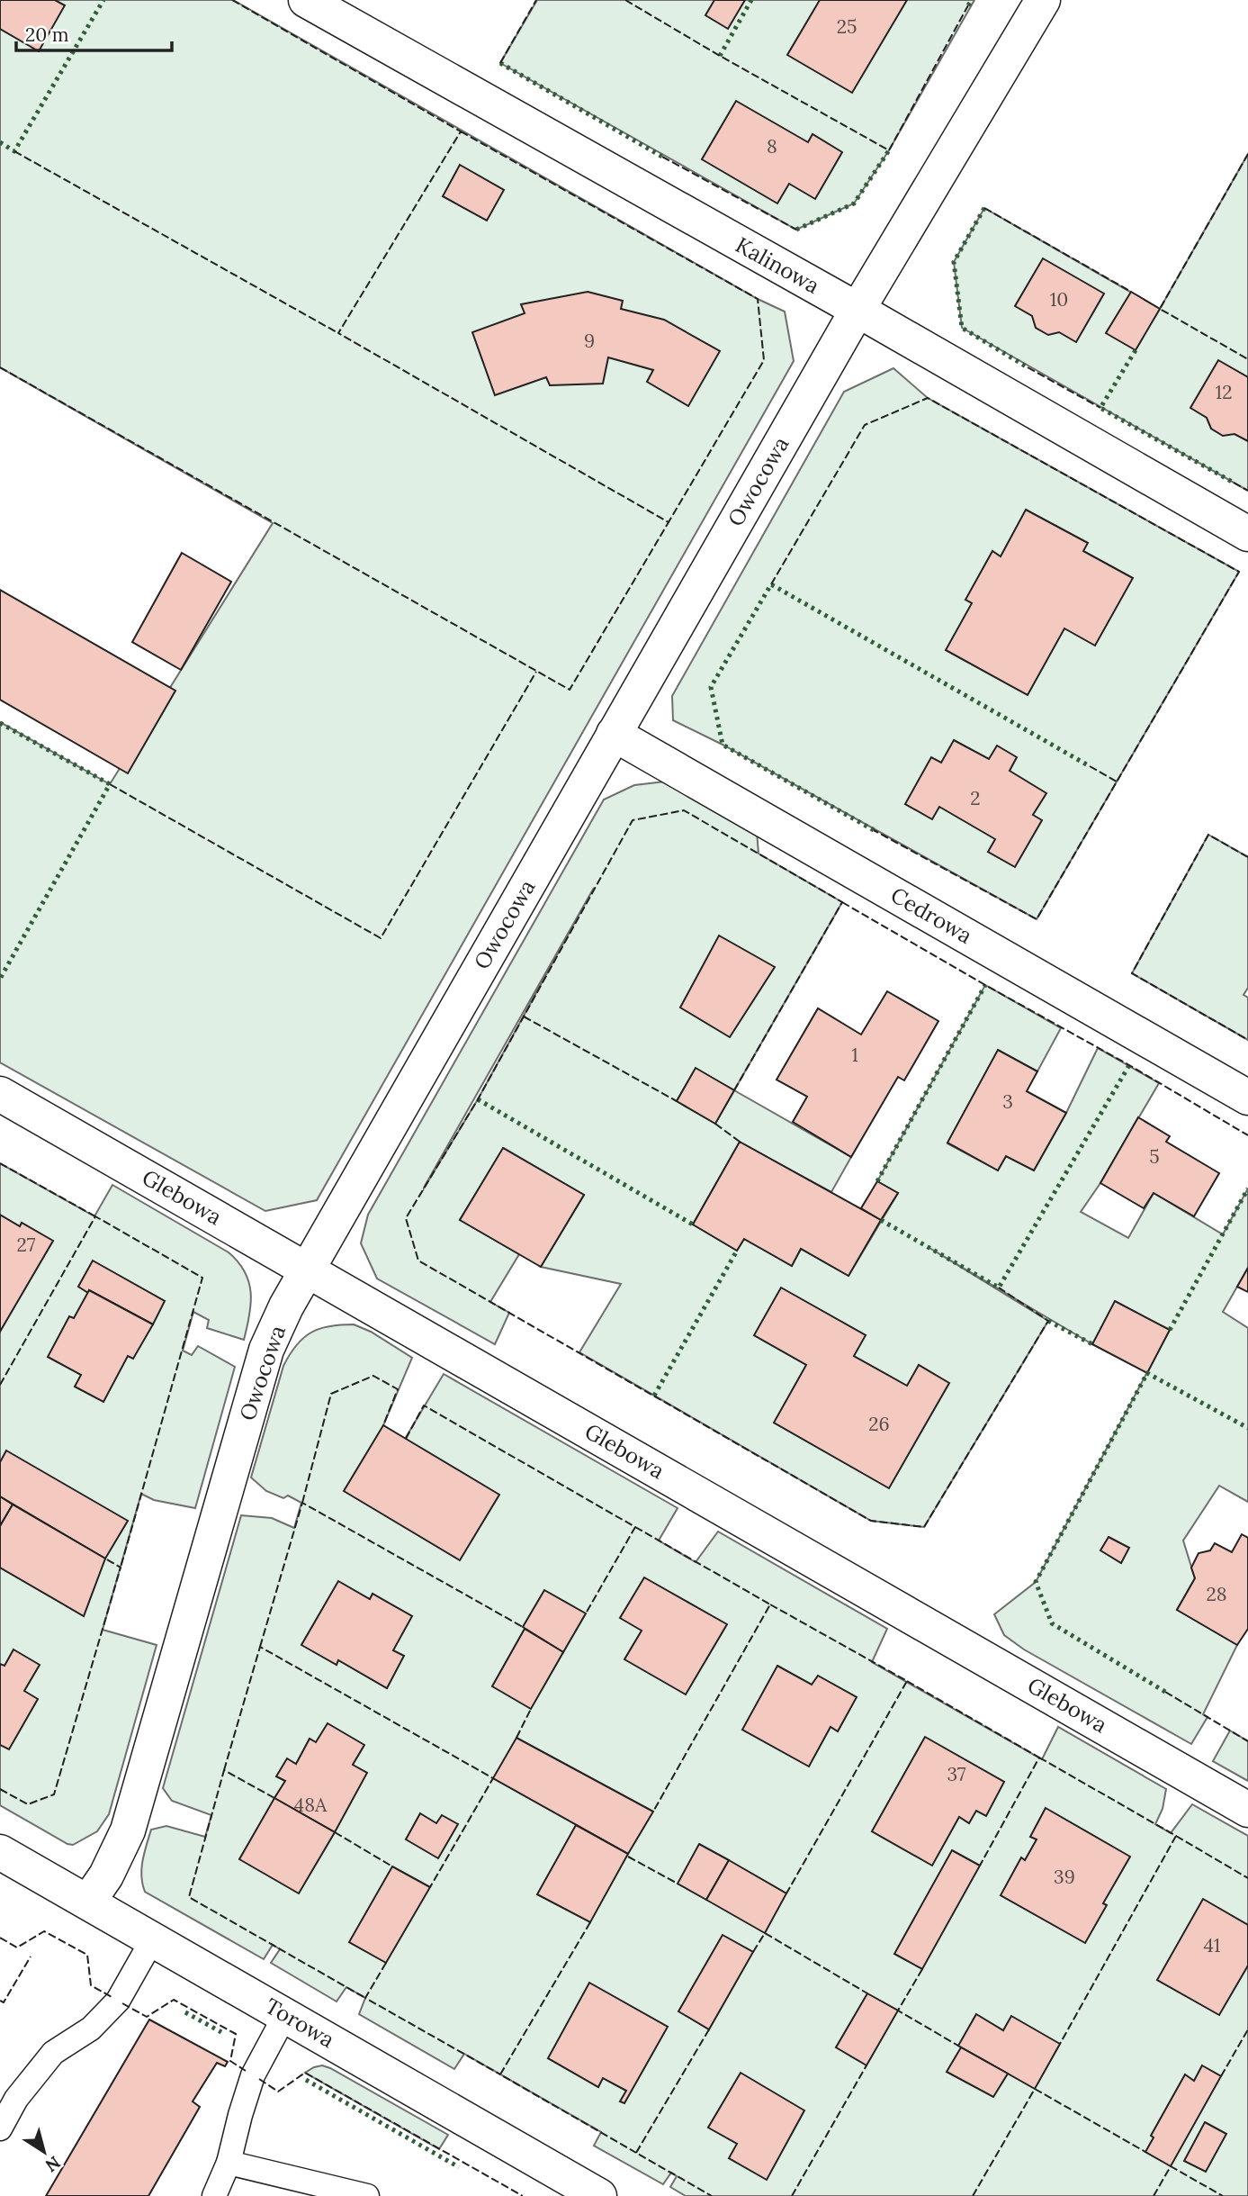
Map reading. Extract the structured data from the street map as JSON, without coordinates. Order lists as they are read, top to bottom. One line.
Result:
{"streets":{"street":["Kalinowa","Owocowa","Cedrowa","Glebowa","Torowa"]},"crossings":[["Kalinowa","Owocowa"],["Owocowa","Cedrowa"],["Owocowa","Glebowa"],["Owocowa","Torowa"]],"house_numbers":["25","8","10","9","12","2","1","3","5","27","26","28","37","48A","39","41"],"scale_bar":"20 m","north":"bottom right"}
